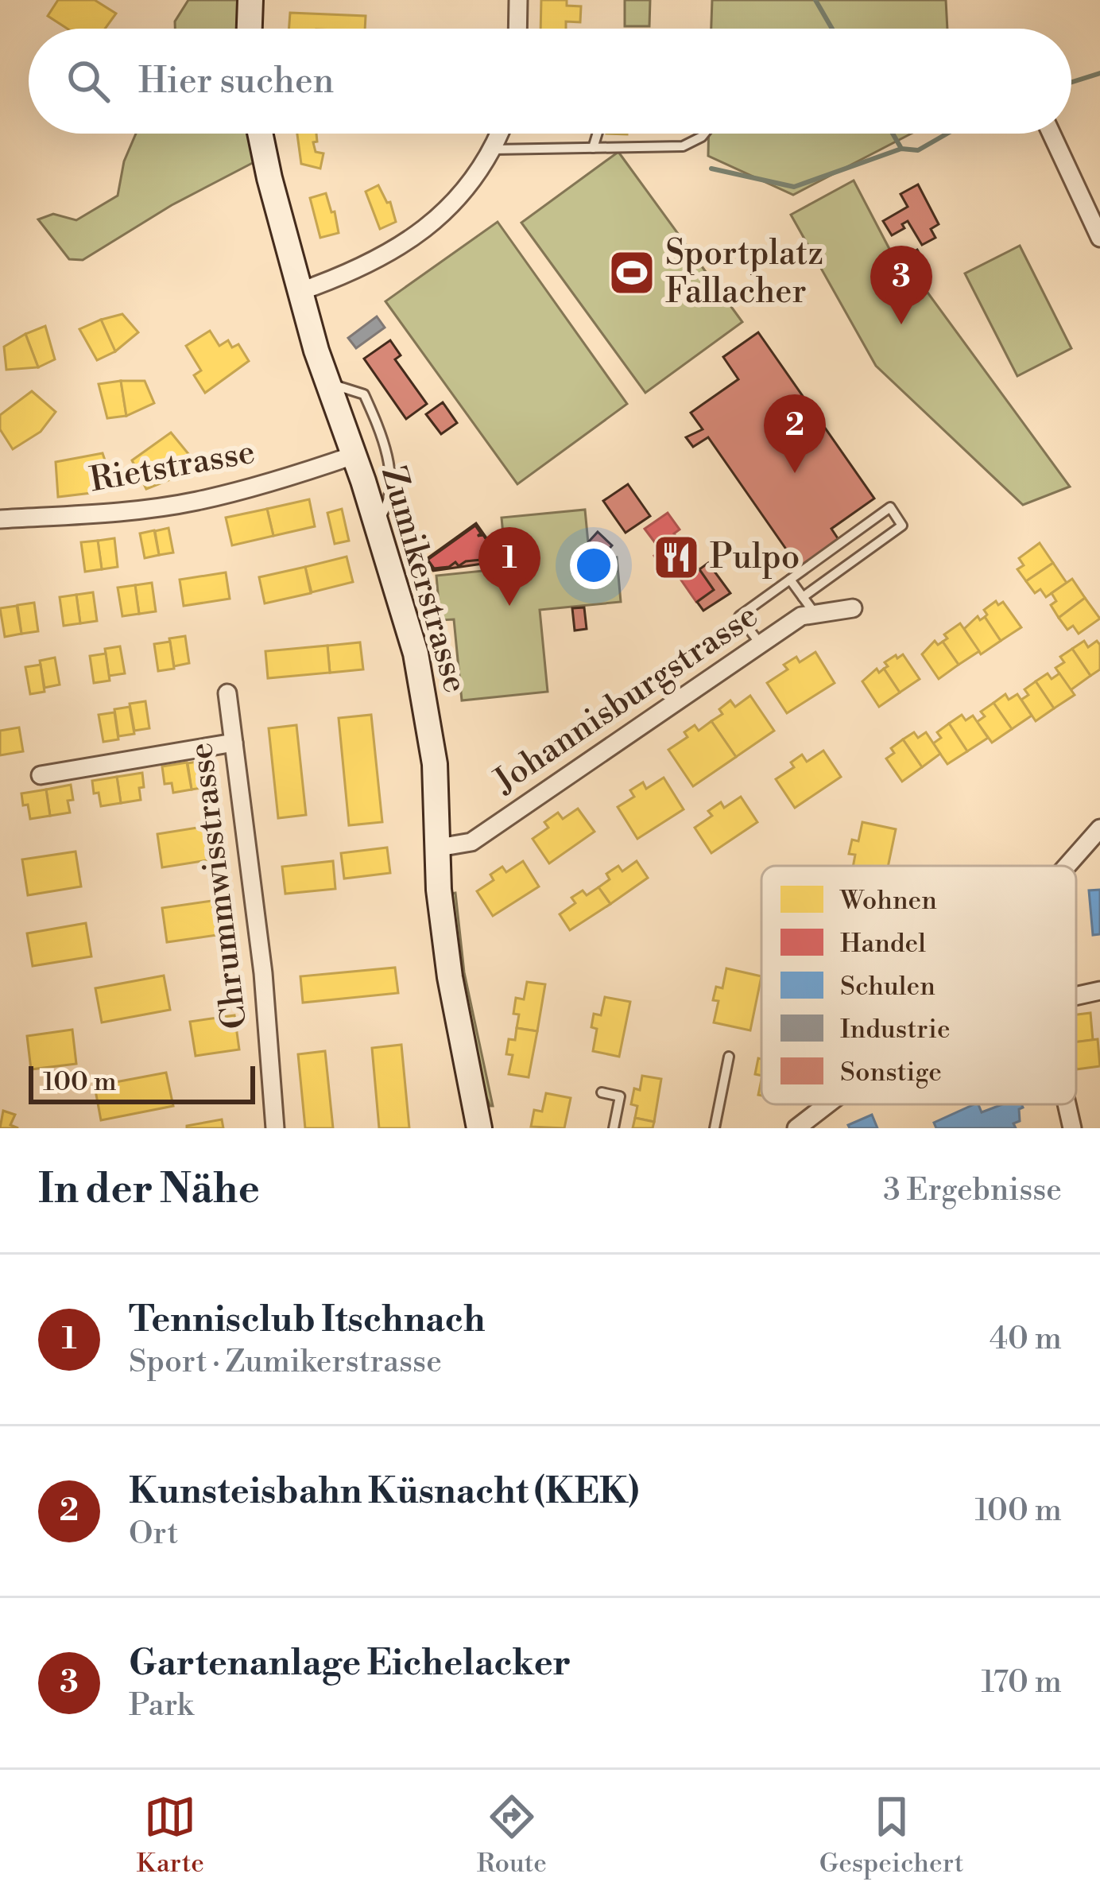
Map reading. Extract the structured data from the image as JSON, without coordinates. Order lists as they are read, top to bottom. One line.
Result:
{"streets":{"main road":["Zumikerstrasse"],"street":["Rietstrasse","Johannisburgstrasse","Chrummwisstrasse"]},"crossings":[["Rietstrasse","Zumikerstrasse"],["Zumikerstrasse","Johannisburgstrasse"]],"places":{"sports":["Sportplatz Fallacher"],"restaurant":["Pulpo"]},"legend":["Wohnen","Handel","Schulen","Industrie","Sonstige"],"scale_bar":"100 m","page":{"search":"Hier suchen","pins":["3","2","1"],"scale":"100 m","heading":["In der Nähe","3 Ergebnisse"],"list":[{"mark":"1","name":"Tennisclub Itschnach","note":"Sport · Zumikerstrasse","value":"40 m"},{"mark":"2","name":"Kunsteisbahn Küsnacht (KEK)","note":"Ort","value":"100 m"},{"mark":"3","name":"Gartenanlage Eichelacker","note":"Park","value":"170 m"}],"nav":["Karte","Route","Gespeichert"]}}
